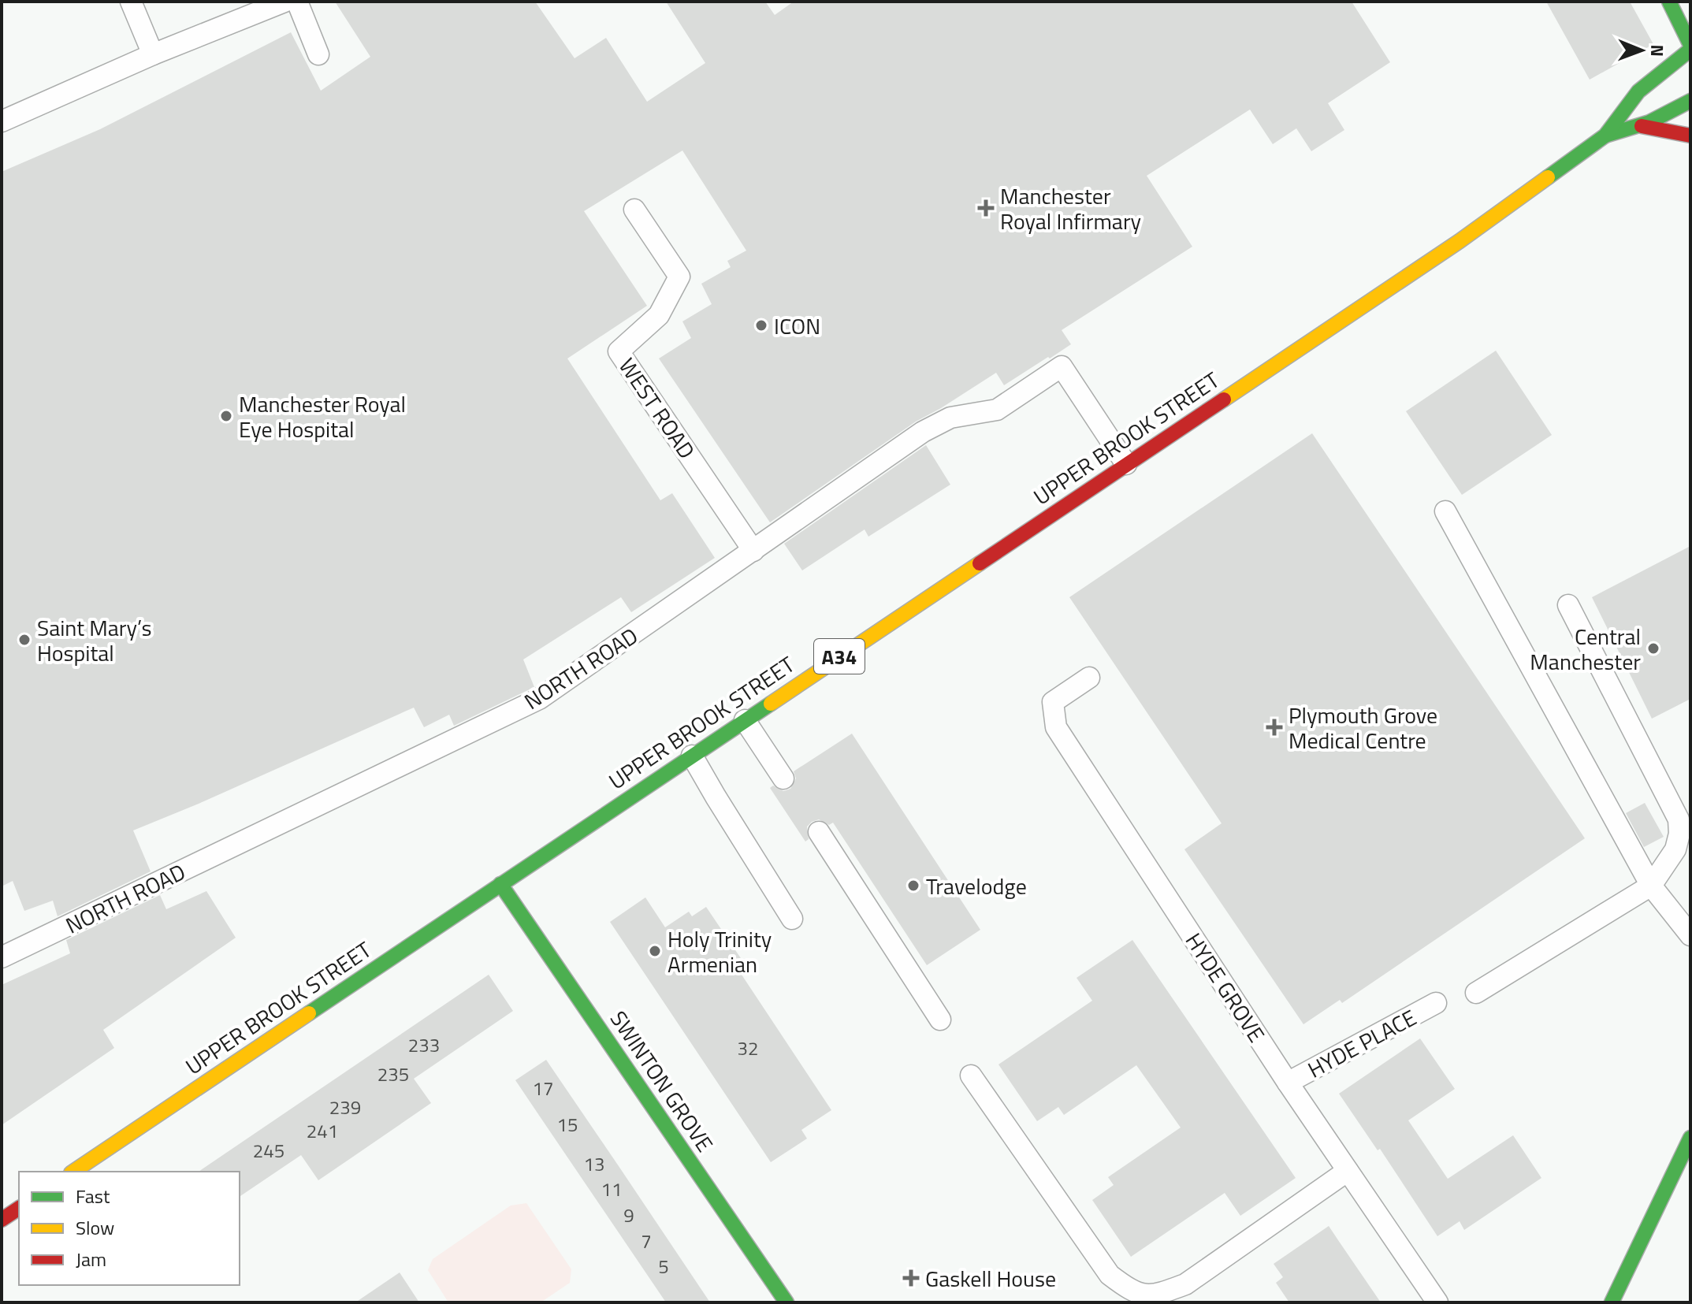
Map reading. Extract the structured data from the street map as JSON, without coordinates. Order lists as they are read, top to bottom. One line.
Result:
{"streets":{"main road":["UPPER BROOK STREET","A34","SWINTON GROVE"],"lane":["WEST ROAD","NORTH ROAD","HYDE GROVE","HYDE PLACE"]},"crossings":[["WEST ROAD","NORTH ROAD"],["UPPER BROOK STREET","NORTH ROAD"],["UPPER BROOK STREET","SWINTON GROVE"],["HYDE GROVE","HYDE PLACE"]],"places":{"health":["Manchester Royal Infirmary","Plymouth Grove Medical Centre","Gaskell House"],"other":["ICON","Manchester Royal Eye Hospital","Saint Mary’s Hospital","Central Manchester","Travelodge","Holy Trinity Armenian"]},"house_numbers":["233","32","235","17","239","15","241","245","13","11","9","7","5"],"legend":["Fast","Slow","Jam"],"north":"right"}
